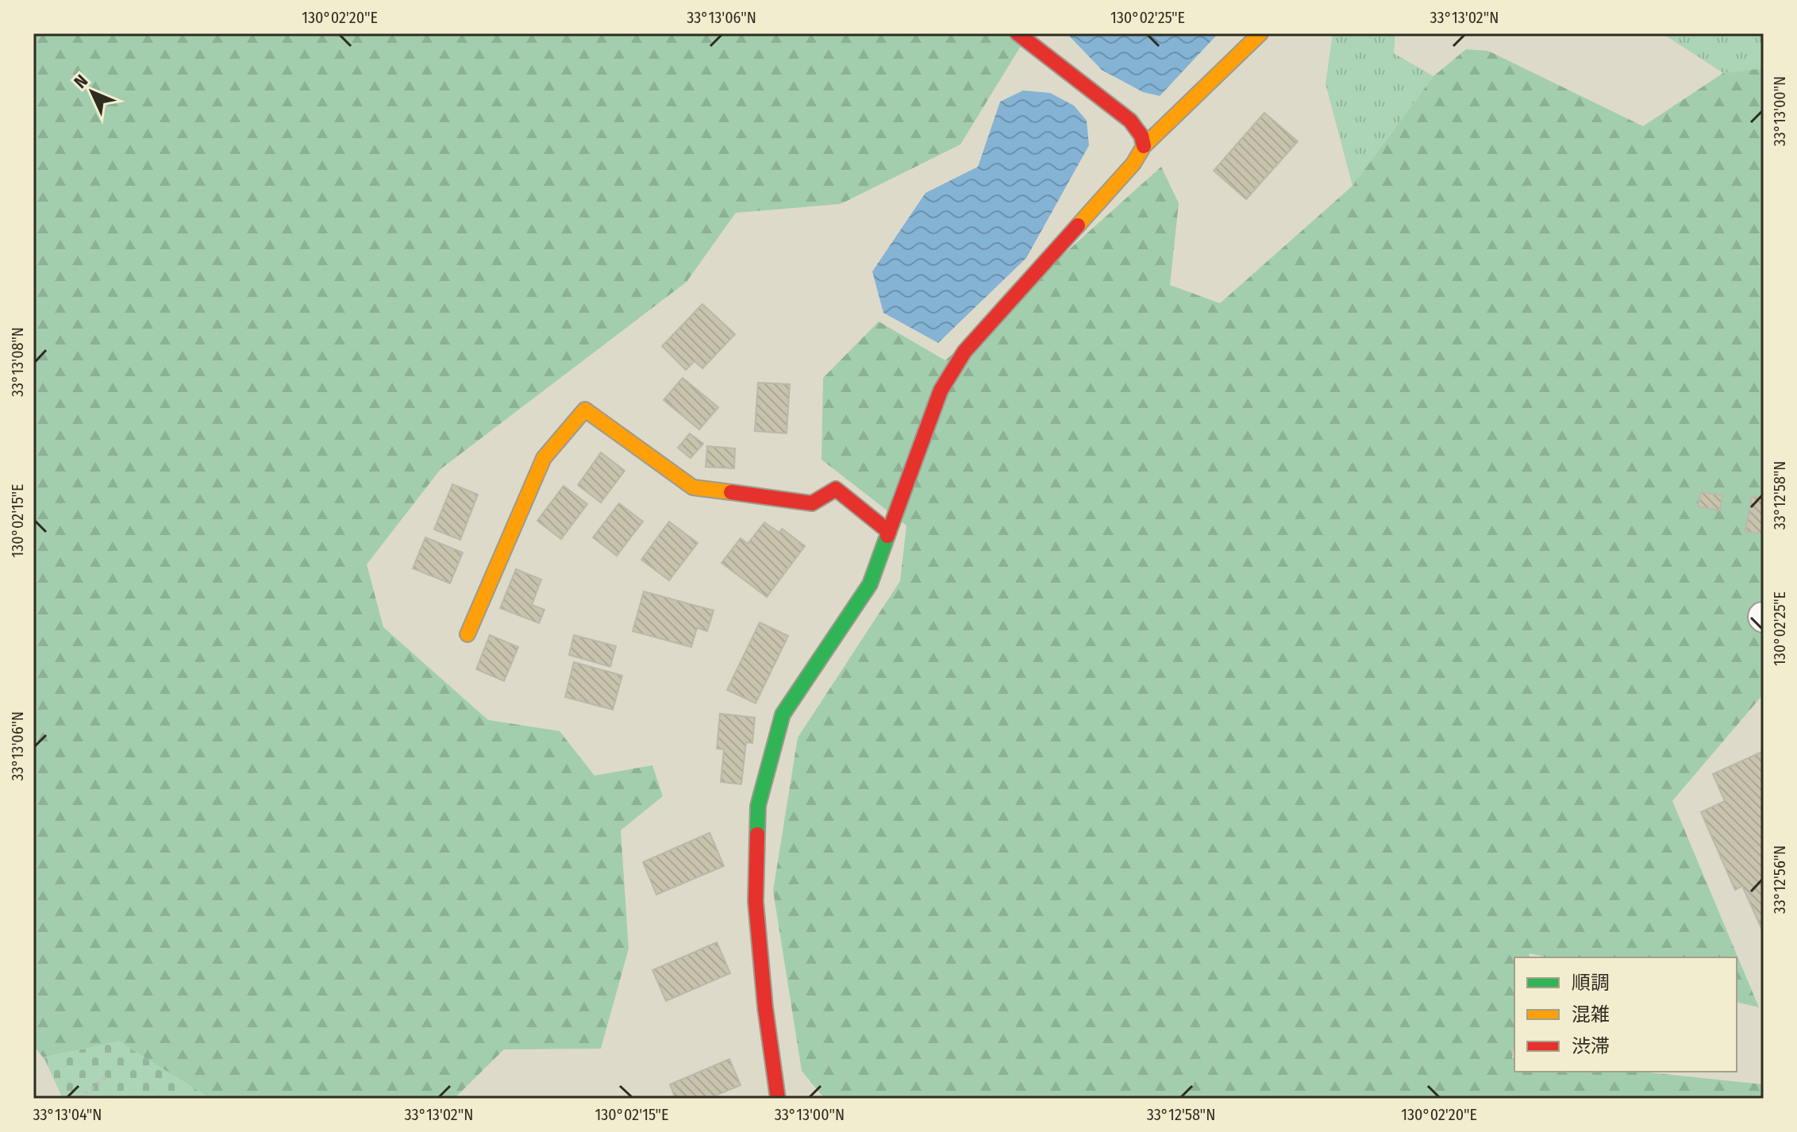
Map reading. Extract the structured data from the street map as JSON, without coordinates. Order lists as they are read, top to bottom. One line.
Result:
{"legend":["順調","混雑","渋滞"],"north":"top left","coordinates":["130°02'20\"E","33°13'06\"N","130°02'25\"E","33°13'02\"N","33°13'00\"N","33°13'08\"N","33°12'58\"N","130°02'15\"E","33°12'56\"N","33°13'04\"N"]}
